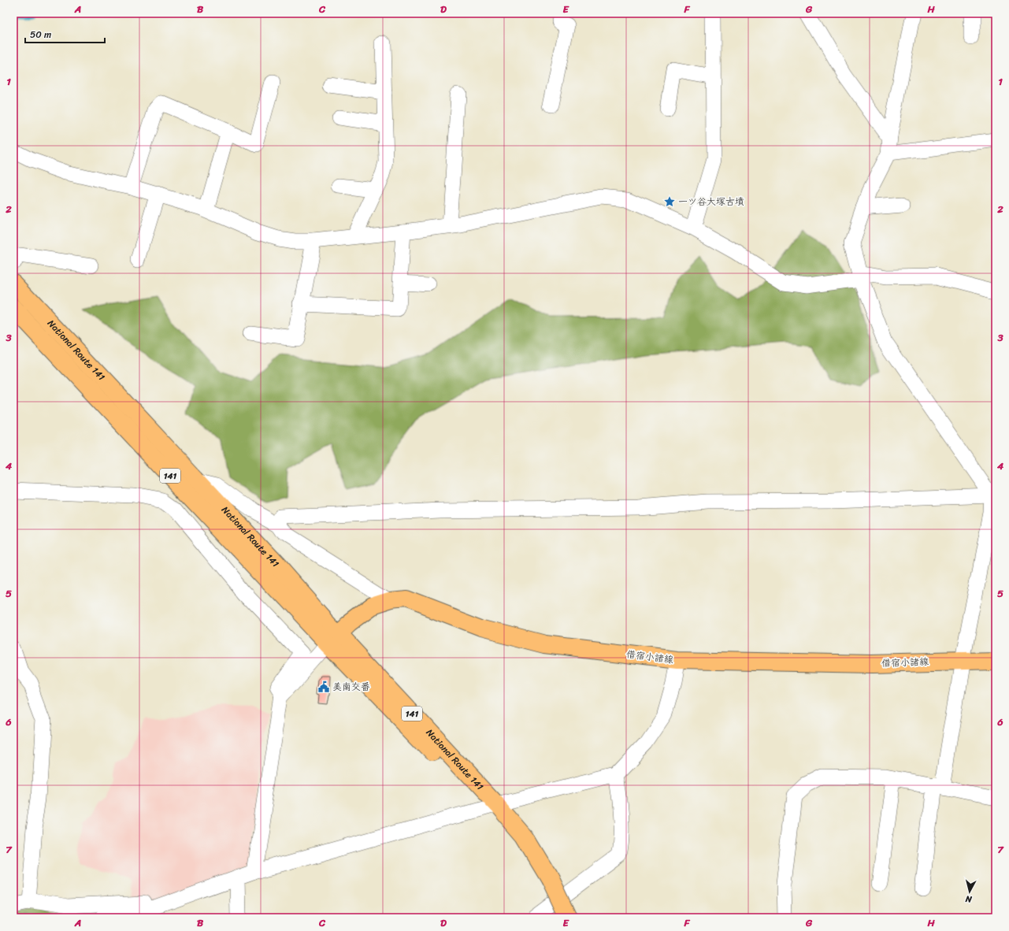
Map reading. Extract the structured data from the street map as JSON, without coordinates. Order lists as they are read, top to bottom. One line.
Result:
{"streets":{"main road":["National Route 141","141","借宿小諸線"]},"crossings":[["National Route 141","借宿小諸線"]],"places":{"place":["一ツ谷大塚古墳"],"public building":["美南交番"]},"scale_bar":"50 m","north":"bottom","grid":{"columns":["A","B","C","D","E","F","G","H"],"rows":["1","2","3","4","5","6","7"]}}
